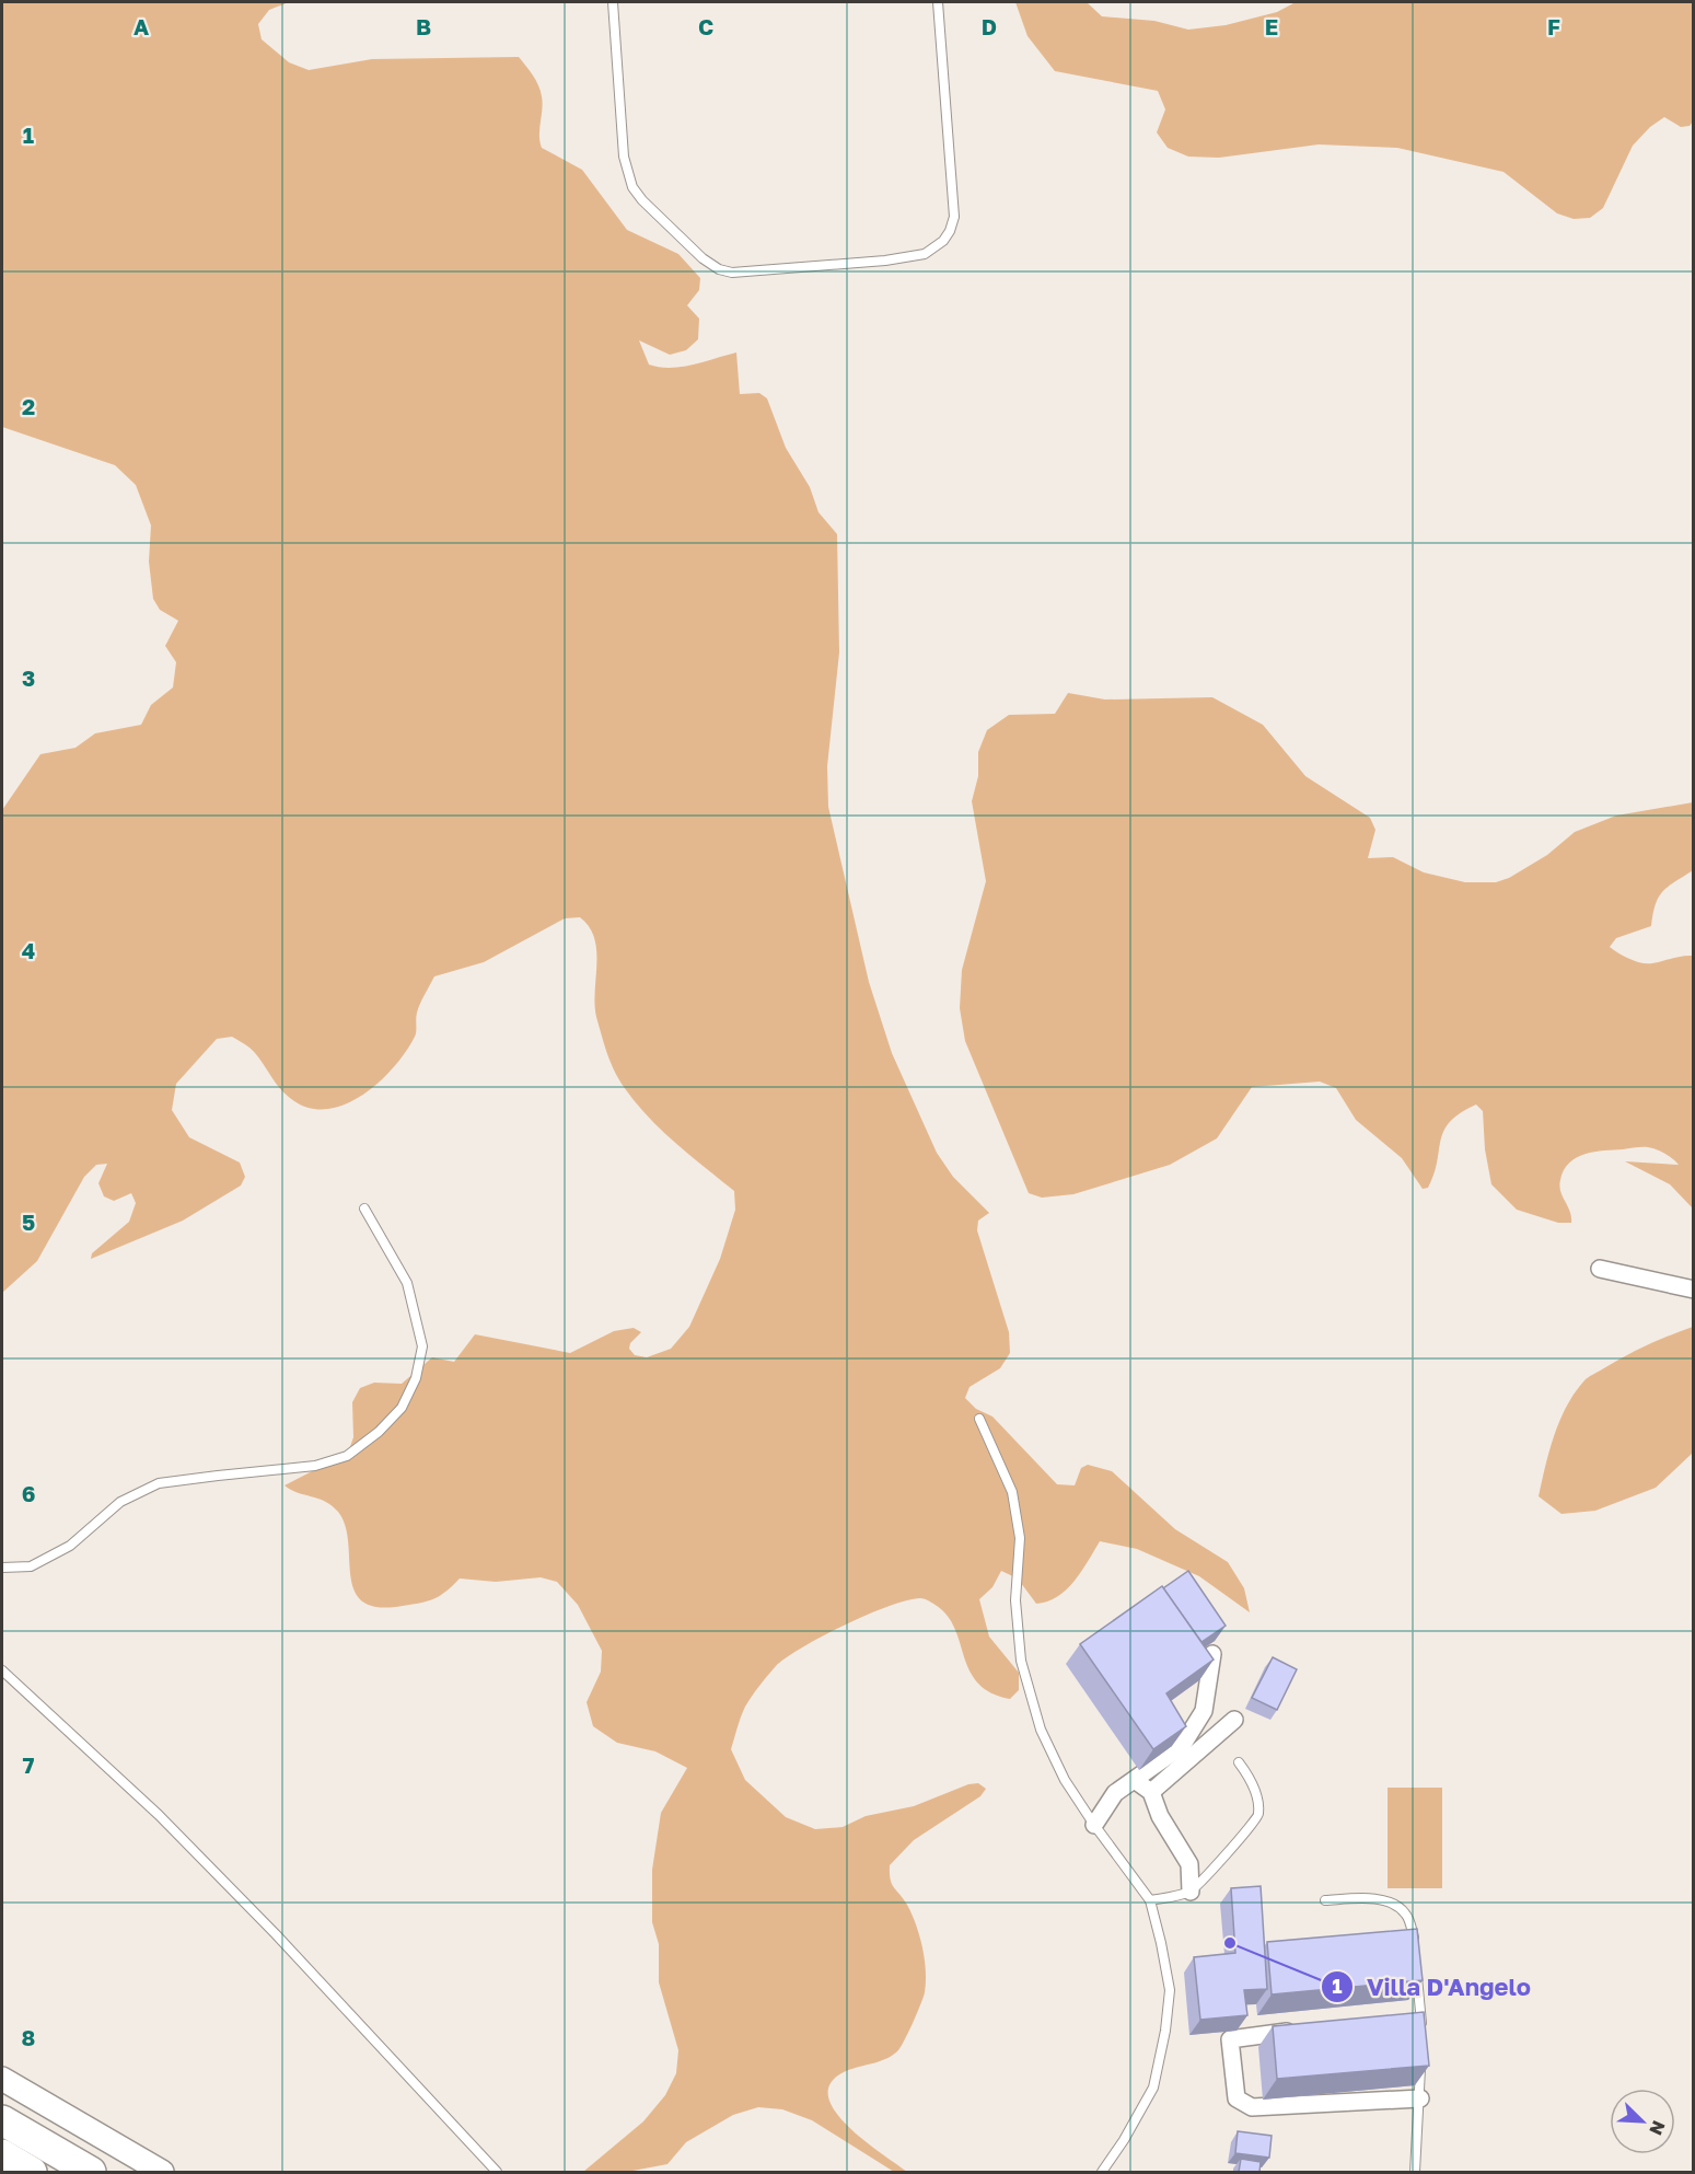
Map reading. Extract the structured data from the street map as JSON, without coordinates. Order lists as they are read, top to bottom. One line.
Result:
{"places":["Villa D'Angelo"],"north":"bottom right","grid":{"columns":["A","B","C","D","E","F"],"rows":["1","2","3","4","5","6","7","8"]}}
